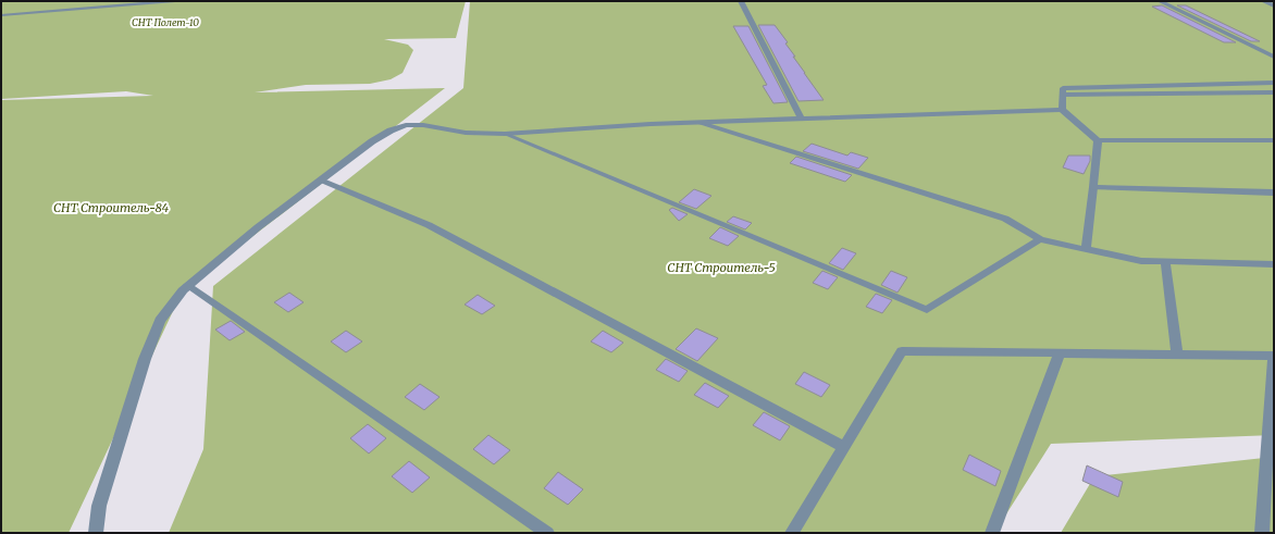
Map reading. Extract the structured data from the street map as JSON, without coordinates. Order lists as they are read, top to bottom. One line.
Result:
{"parks":["СНТ Полет-10","СНТ Строитель-84","СНТ Строитель-5"]}
